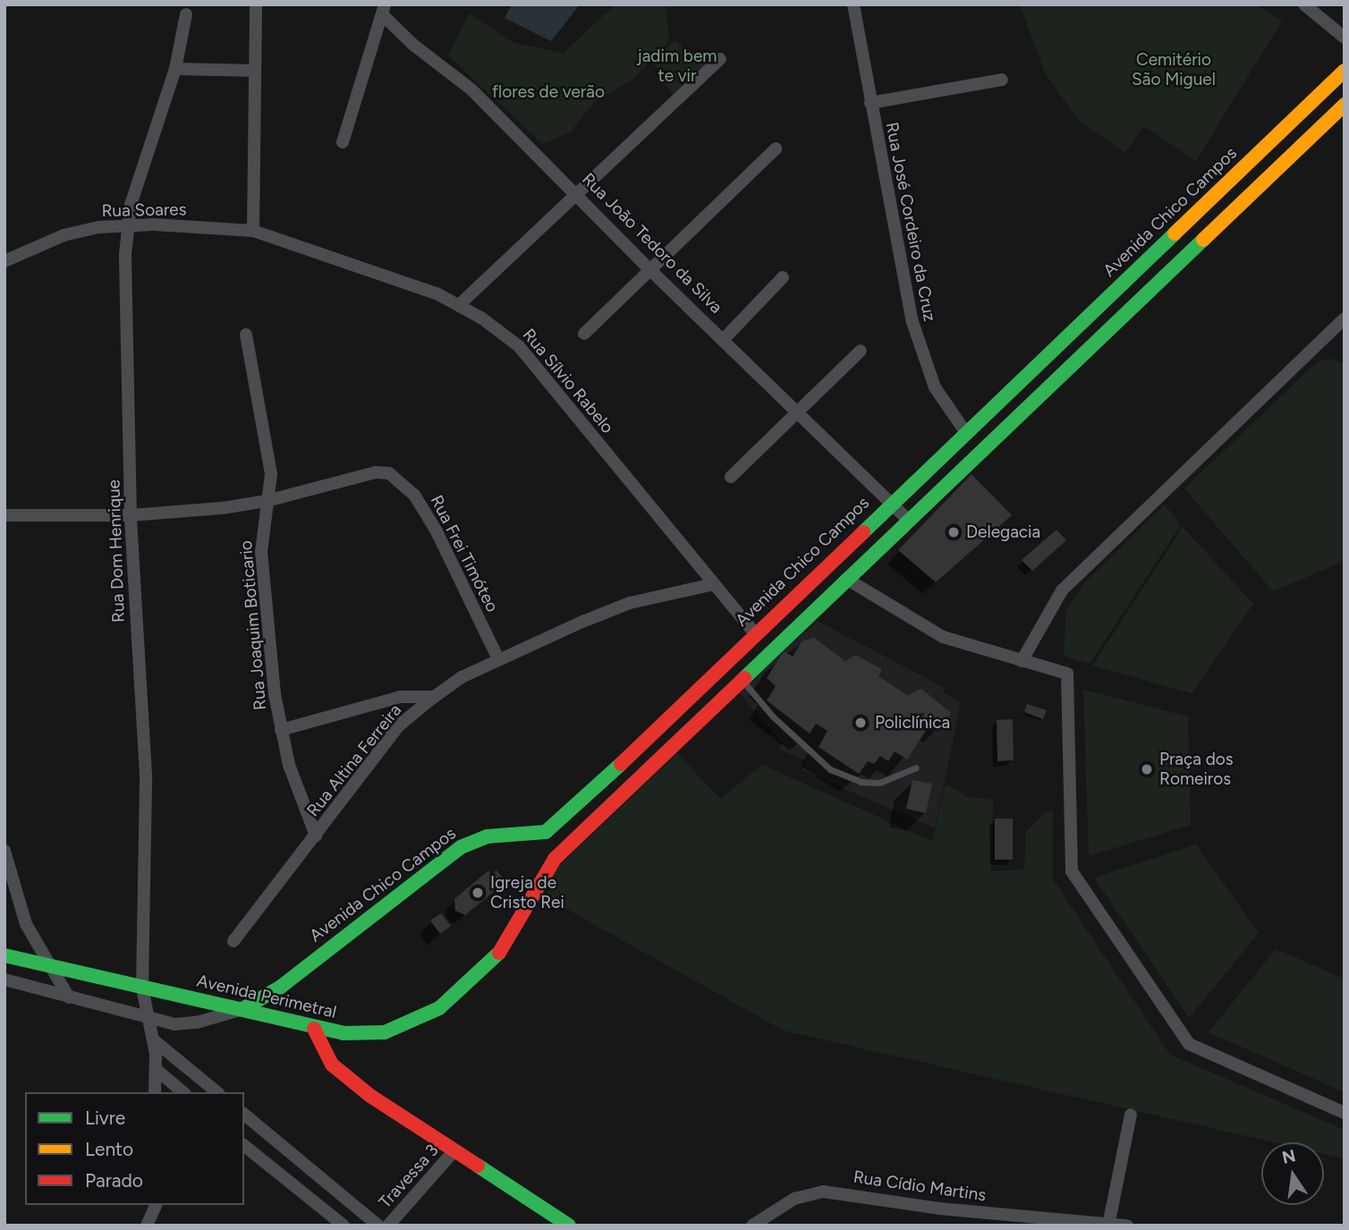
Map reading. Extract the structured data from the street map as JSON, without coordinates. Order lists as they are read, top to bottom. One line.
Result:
{"streets":{"street":["Rua Soares","Avenida Chico Campos","Rua José Cordeiro da Cruz","Rua João Tedoro da Silva","Rua Sílvio Rabelo","Rua Dom Henrique","Rua Frei Timóteo","Rua Joaquim Boticario","Rua Altina Ferreira","Avenida Perimetral","Travessa 3","Rua Cídio Martins"]},"crossings":[["Rua Soares","Rua Sílvio Rabelo"],["Rua Soares","Rua Dom Henrique"],["Avenida Chico Campos","Rua José Cordeiro da Cruz"],["Avenida Chico Campos","Rua João Tedoro da Silva"],["Avenida Chico Campos","Rua Sílvio Rabelo"],["Avenida Chico Campos","Avenida Perimetral"],["Rua Sílvio Rabelo","Rua Altina Ferreira"],["Rua Dom Henrique","Rua Frei Timóteo"],["Rua Dom Henrique","Avenida Perimetral"],["Rua Frei Timóteo","Rua Joaquim Boticario"],["Rua Frei Timóteo","Rua Altina Ferreira"],["Rua Joaquim Boticario","Rua Altina Ferreira"]],"parks":["jadim bem te vir","Cemitério São Miguel","flores de verão"],"places":["Delegacia","Policlínica","Praça dos Romeiros","Igreja de Cristo Rei"],"legend":["Livre","Lento","Parado"],"north":"top"}
